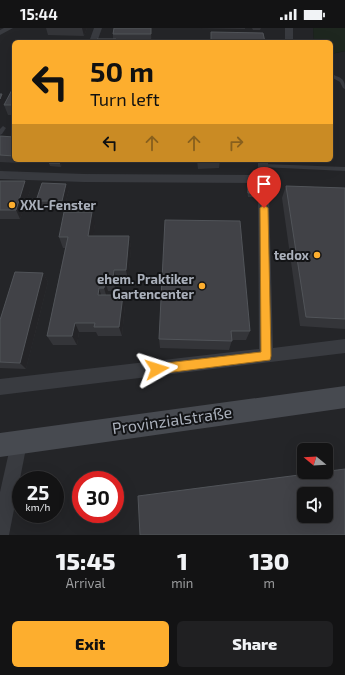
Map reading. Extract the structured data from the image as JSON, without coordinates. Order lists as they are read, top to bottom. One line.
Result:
{"streets":{"main road":["Provinzialstraße"]},"places":["XXL-Fenster","tedox","ehem. Praktiker Gartencenter"],"north":"left","page":{"status":"15:44","turn":["50 m","Turn left"],"speed":"25 km/h","limit":"30","eta":["15:45","Arrival","1","min","130","m"],"buttons":["Exit","Share"]}}
